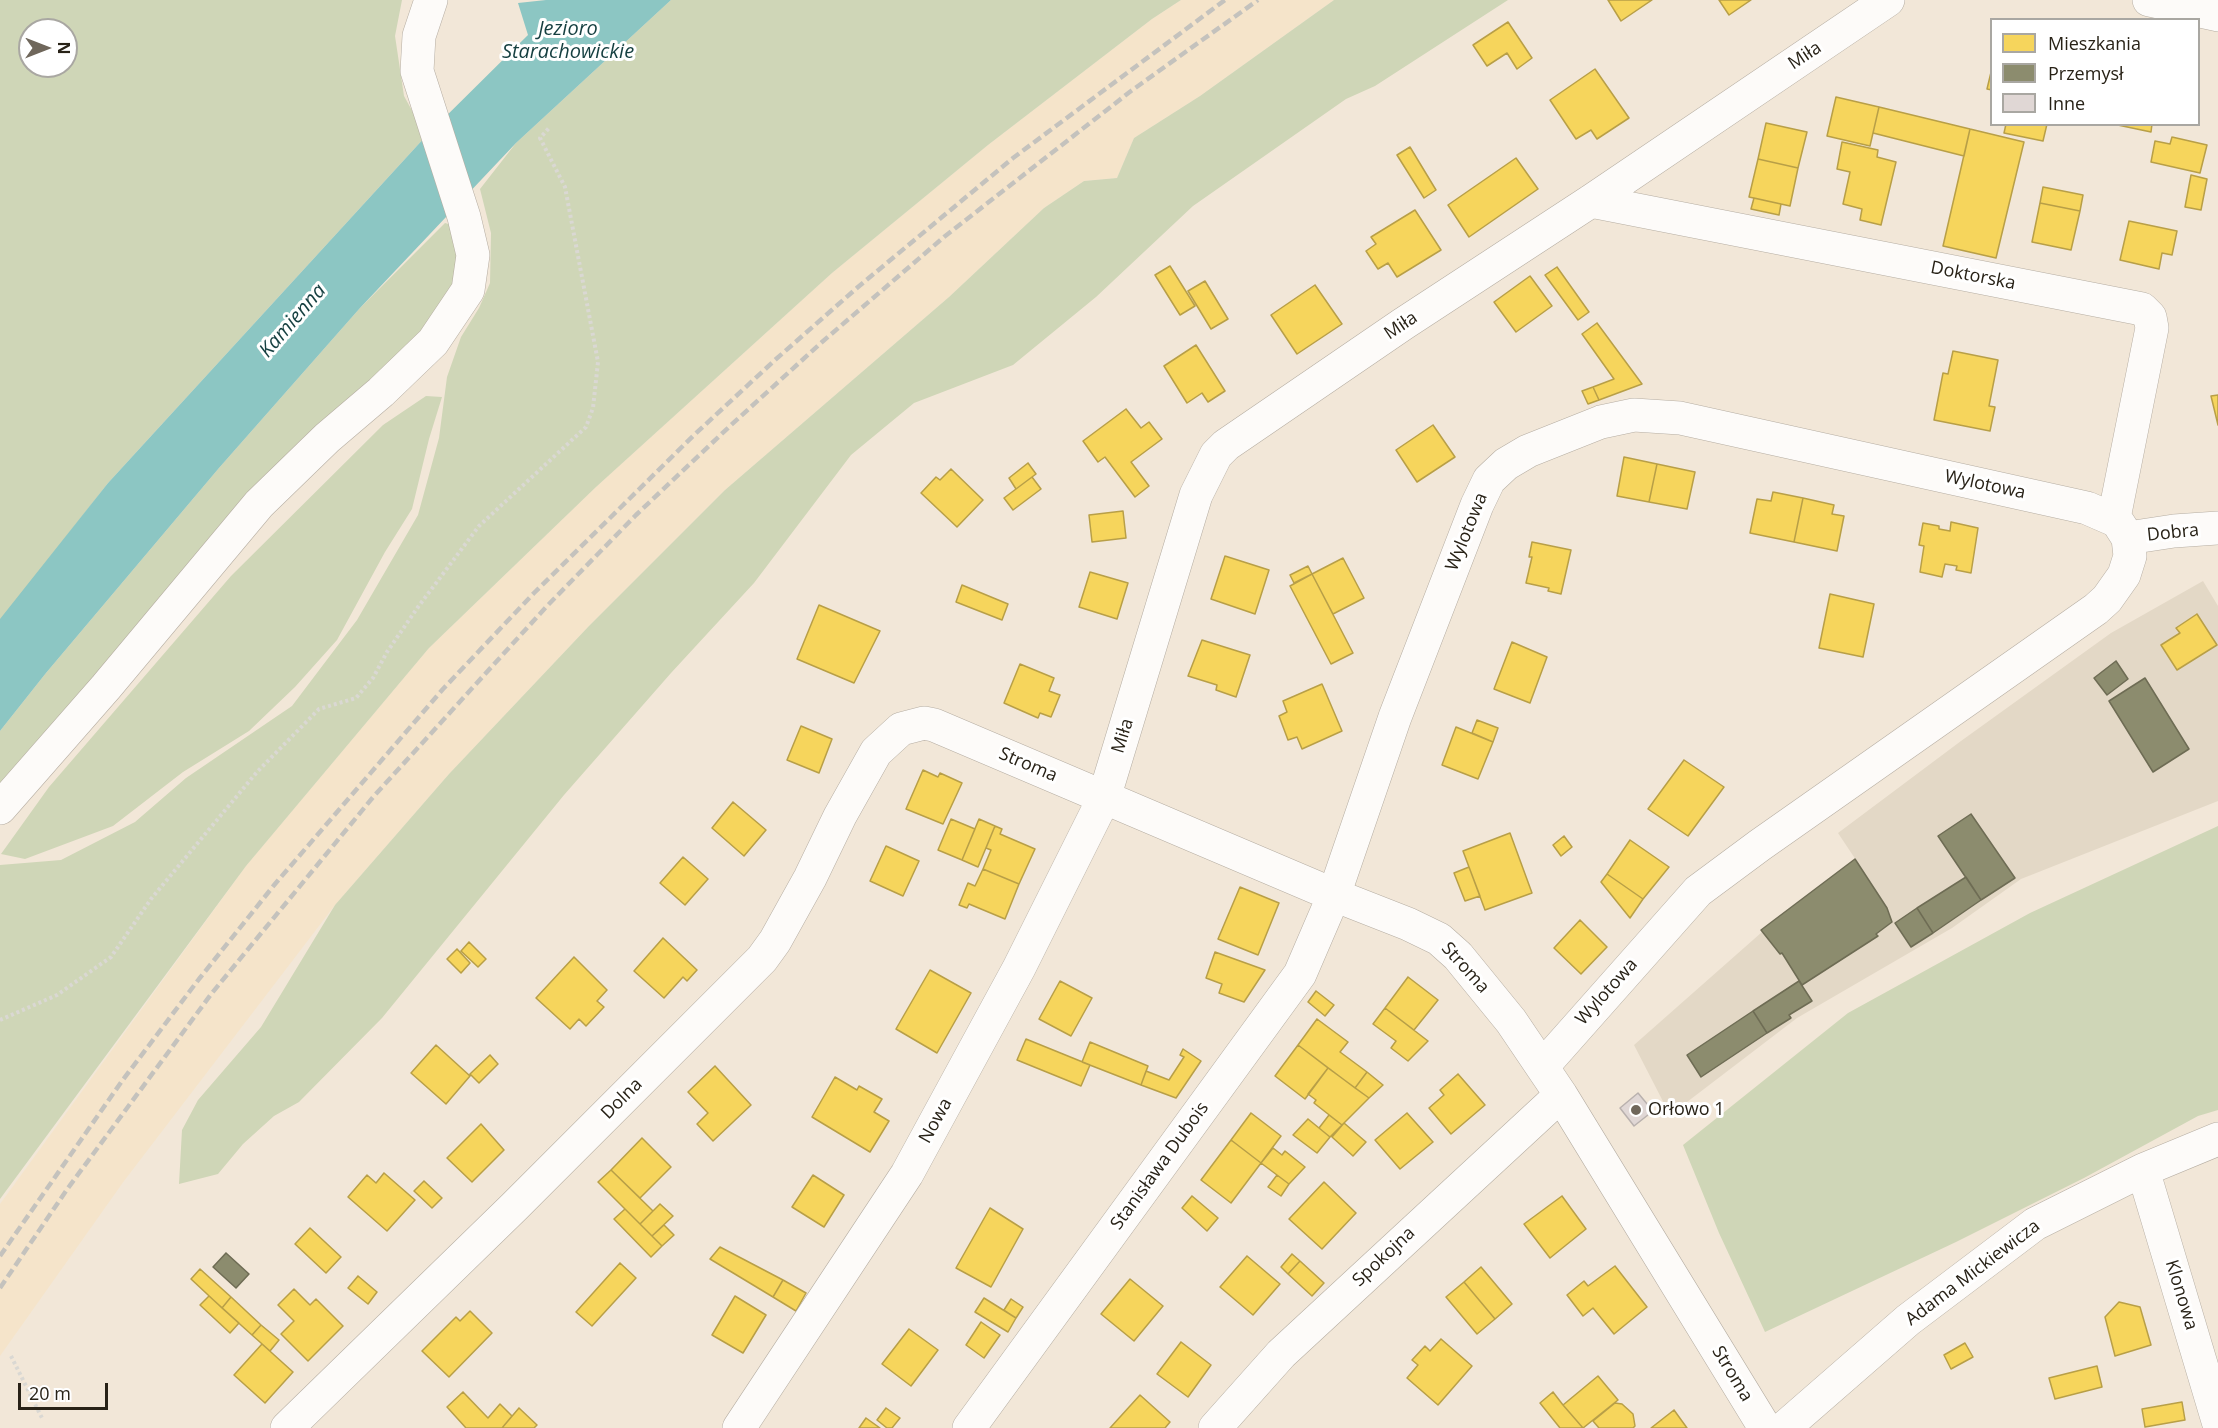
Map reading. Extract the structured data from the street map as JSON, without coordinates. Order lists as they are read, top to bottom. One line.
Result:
{"streets":{"street":["Miła","Doktorska","Wylotowa","Dobra","Stroma","Dolna","Nowa","Stanisława Dubois","Spokojna","Adama Mickiewicza","Klonowa"]},"crossings":[["Miła","Doktorska"],["Miła","Stroma"],["Miła","Nowa"],["Doktorska","Wylotowa"],["Doktorska","Dobra"],["Wylotowa","Dobra"],["Wylotowa","Stroma"],["Wylotowa","Stanisława Dubois"],["Stroma","Dolna"],["Stroma","Nowa"],["Stroma","Stanisława Dubois"],["Stroma","Spokojna"],["Adama Mickiewicza","Klonowa"]],"water":["Jezioro Starachowickie","Kamienna"],"places":["Orłowo 1"],"legend":["Mieszkania","Przemysł","Inne"],"scale_bar":"20 m","north":"right"}
